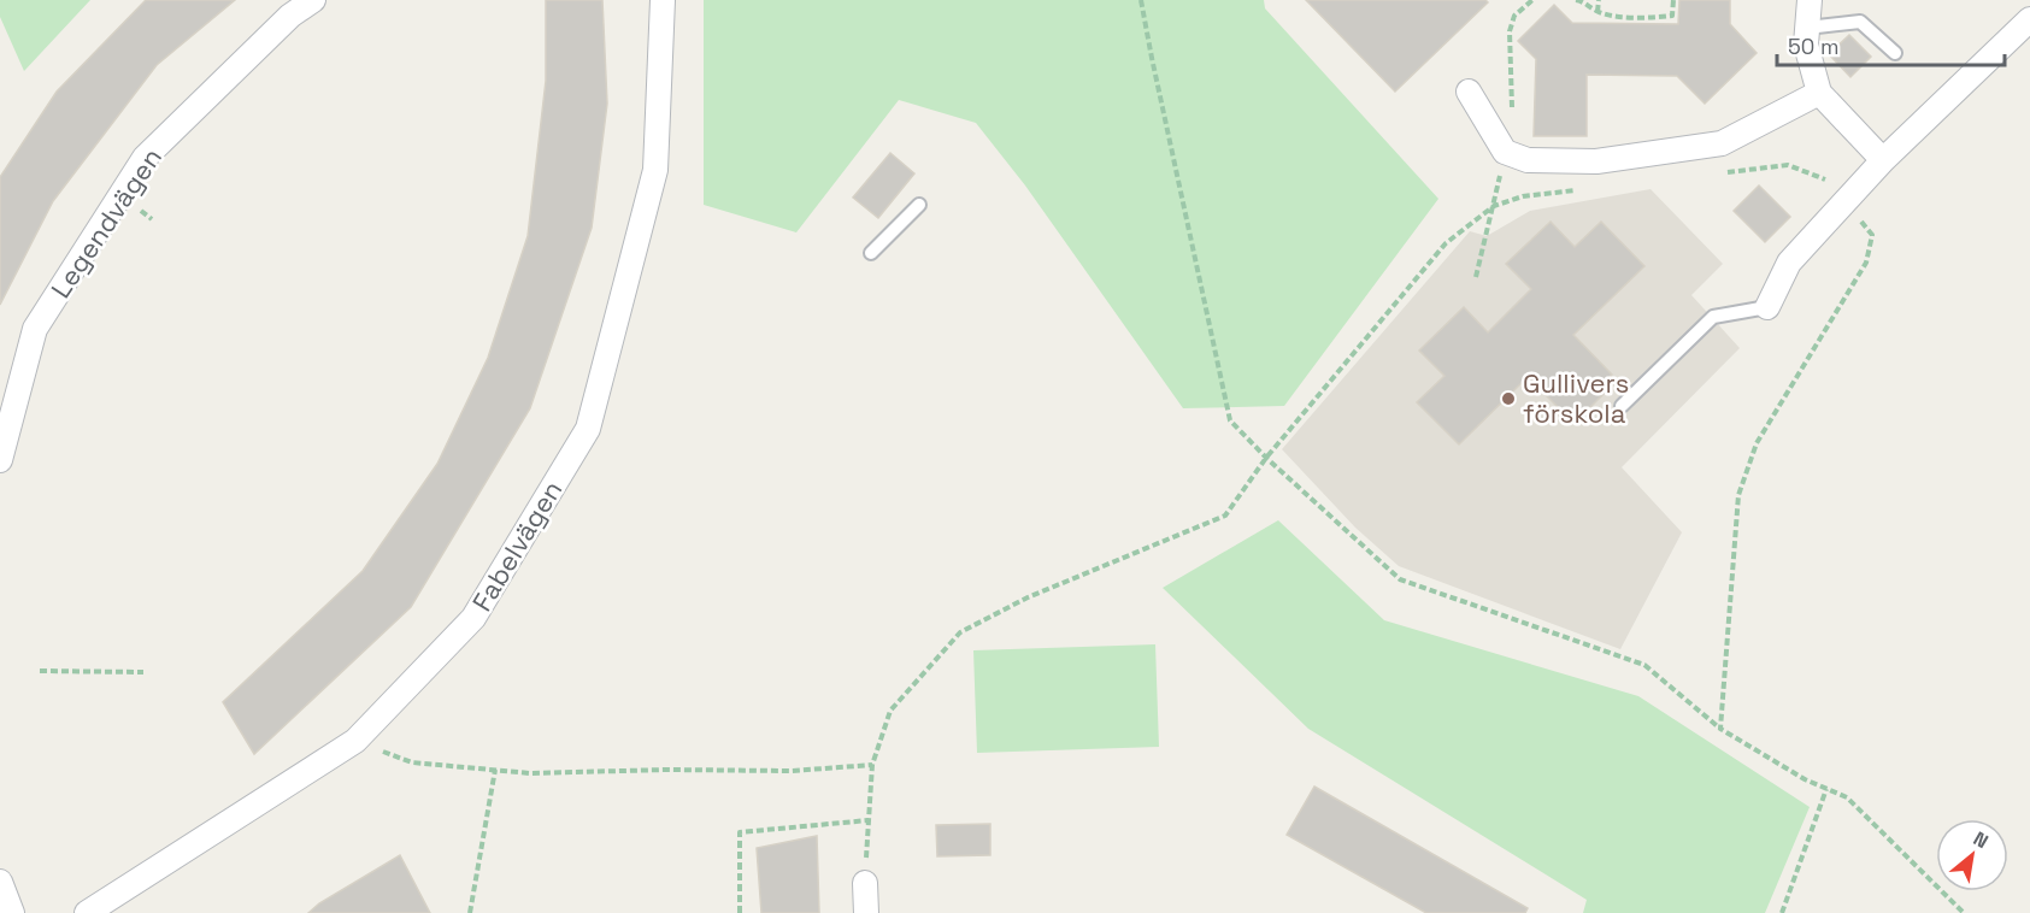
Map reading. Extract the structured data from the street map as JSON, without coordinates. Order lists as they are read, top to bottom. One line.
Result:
{"streets":{"street":["Legendvägen","Fabelvägen"]},"places":["Gullivers förskola"],"scale_bar":"50 m","north":"top right"}
